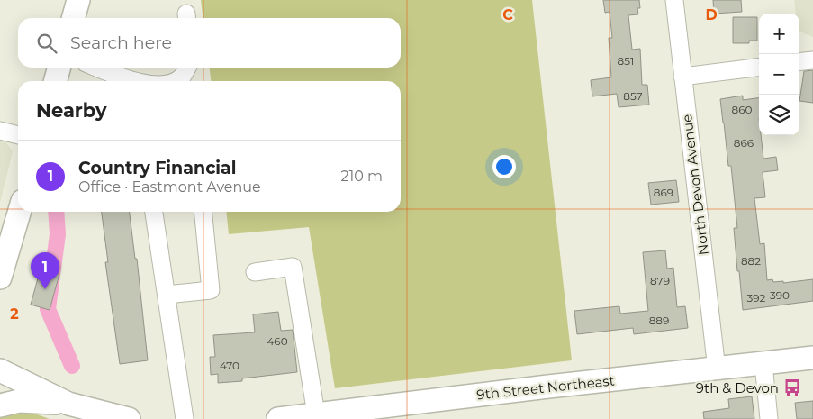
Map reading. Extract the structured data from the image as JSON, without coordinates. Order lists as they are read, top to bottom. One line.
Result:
{"streets":{"main road":["9th Street Northeast"],"street":["North Devon Avenue"]},"crossings":[["North Devon Avenue","9th Street Northeast"]],"places":{"bus stop":["9th & Devon"]},"house_numbers":["851","857","860","866","869","882","879","390","392","889","460","470"],"page":{"map_buttons":["+","−"],"search":"Search here","heading":"Nearby","list":[{"mark":"1","name":"Country Financial","note":"Office · Eastmont Avenue","value":"210 m"}],"pins":"1"},"grid":{"columns":["C","D"],"rows":["2"]}}
